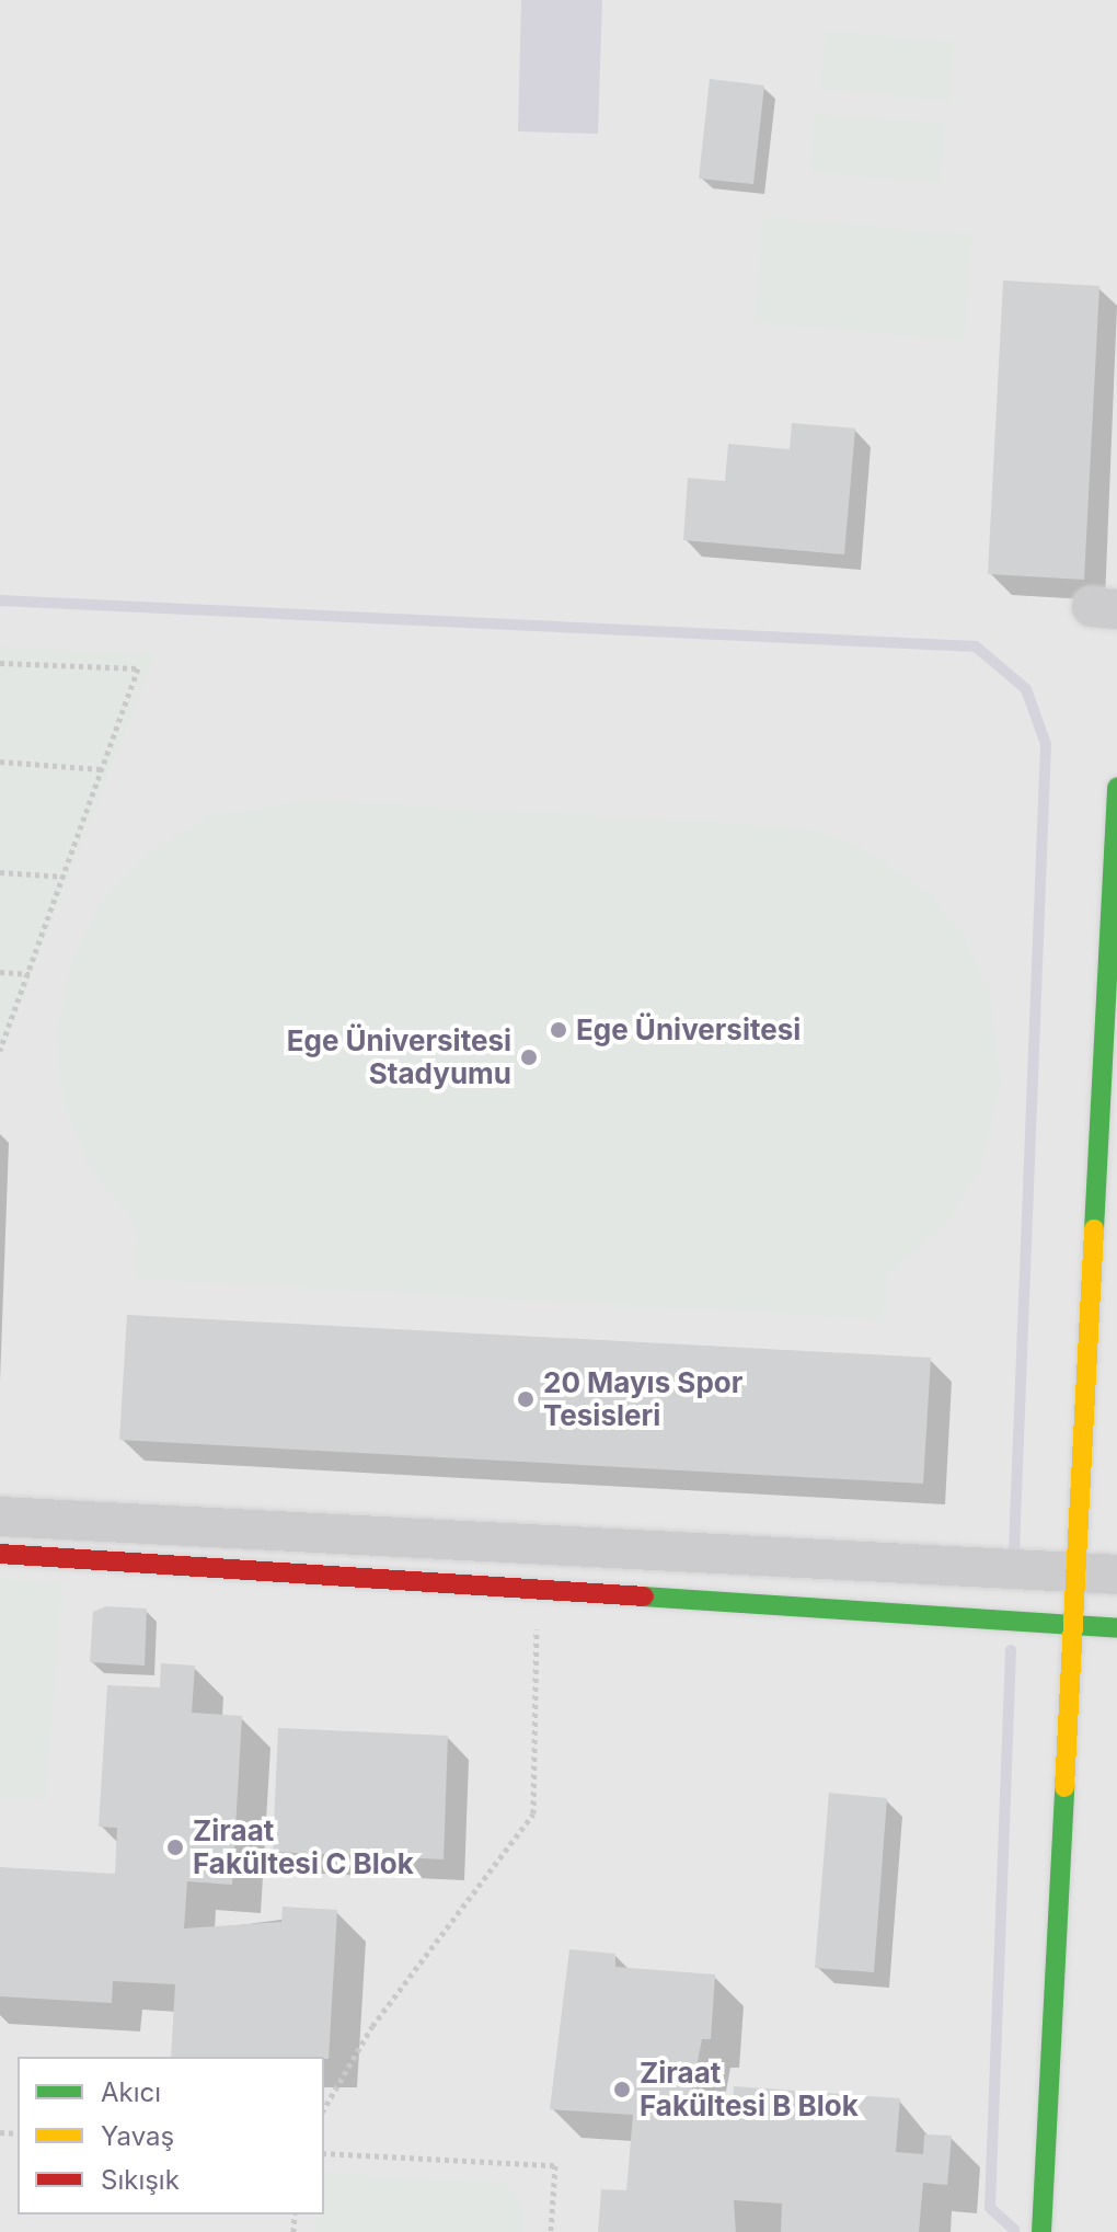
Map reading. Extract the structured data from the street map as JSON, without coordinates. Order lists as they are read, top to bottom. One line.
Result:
{"places":["Ege Üniversitesi","Ege Üniversitesi Stadyumu","20 Mayıs Spor Tesisleri","Ziraat Fakültesi C Blok","Ziraat Fakültesi B Blok"],"legend":["Akıcı","Yavaş","Sıkışık"]}
